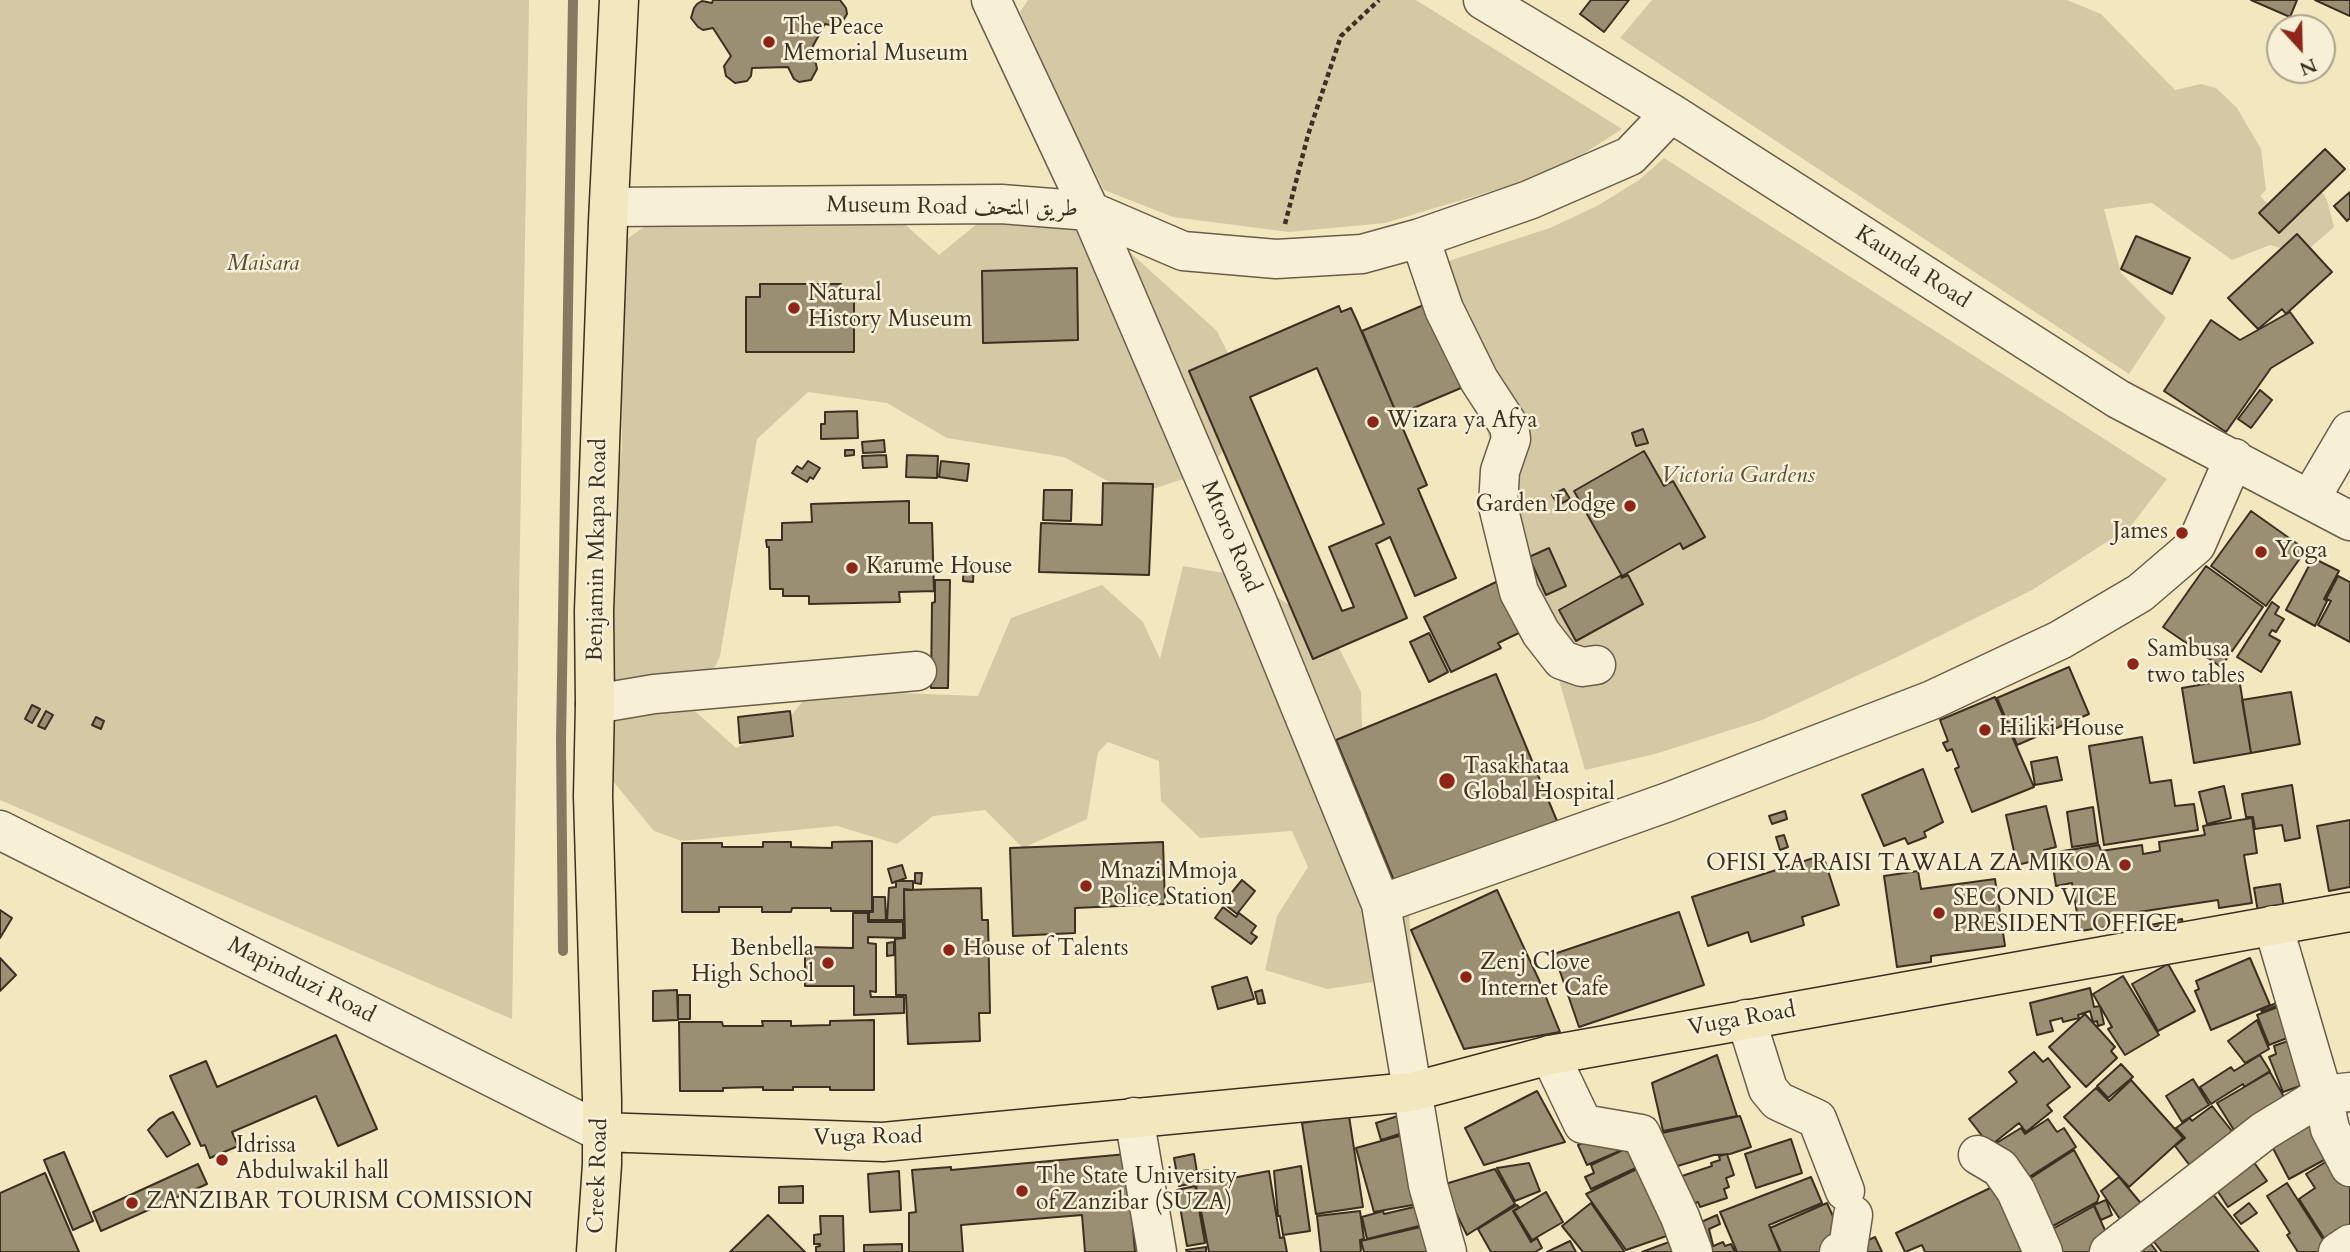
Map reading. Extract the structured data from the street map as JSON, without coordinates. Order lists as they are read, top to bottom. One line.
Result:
{"streets":{"main road":["Benjamin Mkapa Road","Vuga Road","Creek Road"],"street":["Museum Road طريق المتحف","Kaunda Road","Mtoro Road","Mapinduzi Road"]},"crossings":[["Museum Road طريق المتحف","Kaunda Road"],["Museum Road طريق المتحف","Mtoro Road"],["Museum Road طريق المتحف","Benjamin Mkapa Road"],["Mtoro Road","Vuga Road"],["Benjamin Mkapa Road","Mapinduzi Road"],["Benjamin Mkapa Road","Vuga Road"],["Benjamin Mkapa Road","Creek Road"],["Mapinduzi Road","Vuga Road"],["Mapinduzi Road","Creek Road"],["Vuga Road","Creek Road"]],"parks":["Maisara","Victoria Gardens"],"places":["The Peace Memorial Museum","Natural History Museum","Wizara ya Afya","Garden Lodge","James","Yoga","Karume House","Sambusa two tables","Hiliki House","Tasakhataa Global Hospital","OFISI YA RAISI TAWALA ZA MIKOA","Mnazi Mmoja Police Station","SECOND VICE PRESIDENT OFFICE","House of Talents","Benbella High School","Zenj Clove Internet Cafe","Idrissa Abdulwakil hall","The State University of Zanzibar (SUZA)","ZANZIBAR TOURISM COMISSION"],"north":"bottom"}
